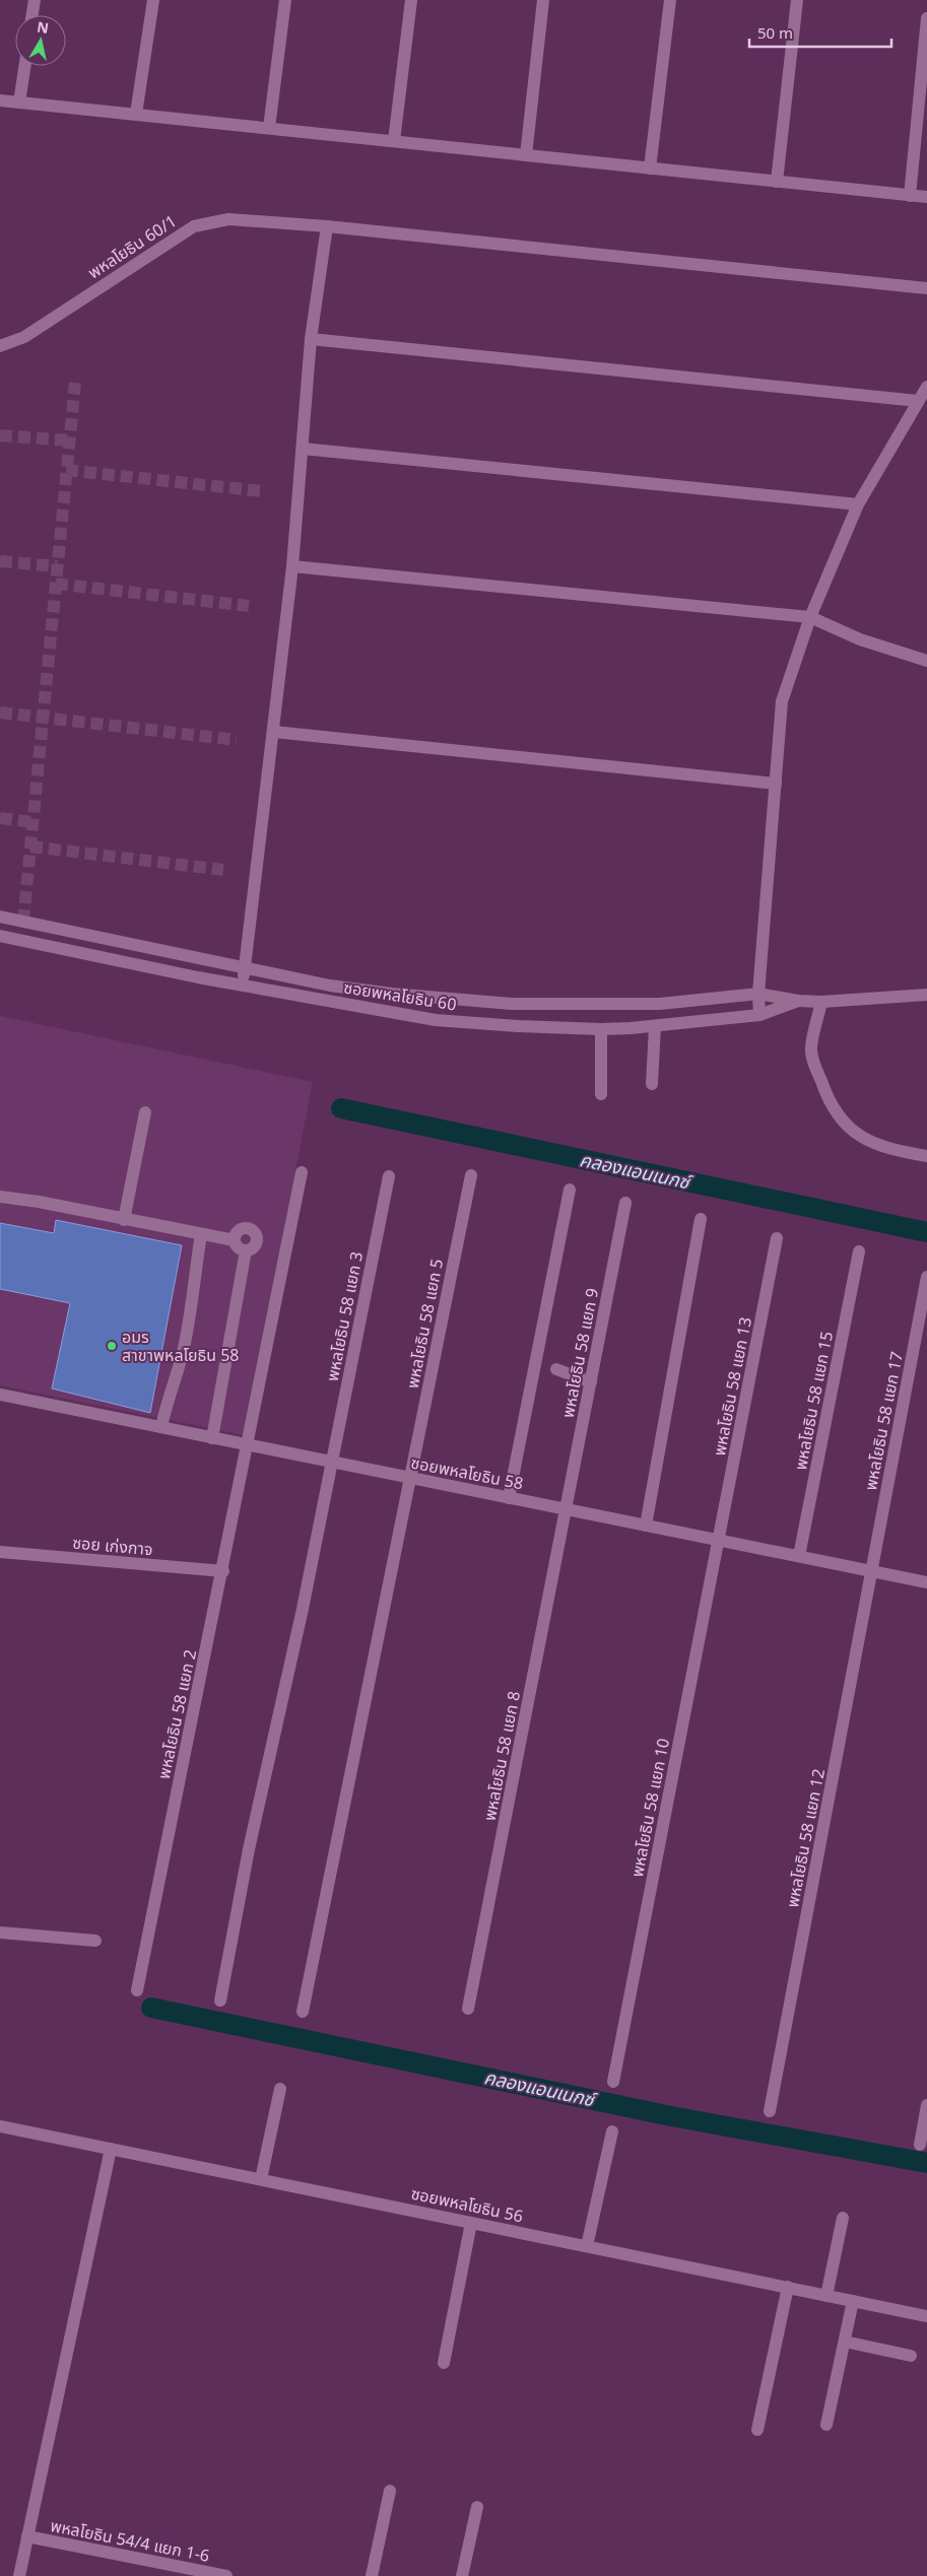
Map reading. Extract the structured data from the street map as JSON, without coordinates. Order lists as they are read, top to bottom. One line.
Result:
{"streets":{"street":["พหลโยธิน 60/1","ซอยพหลโยธิน 60","พหลโยธิน 58 แยก 3","พหลโยธิน 58 แยก 5","พหลโยธิน 58 แยก 9","พหลโยธิน 58 แยก 13","พหลโยธิน 58 แยก 15","พหลโยธิน 58 แยก 17","ซอยพหลโยธิน 58","ซอย เก่งกาจ","พหลโยธิน 58 แยก 2","พหลโยธิน 58 แยก 8","พหลโยธิน 58 แยก 10","พหลโยธิน 58 แยก 12","ซอยพหลโยธิน 56","พหลโยธิน 54/4 แยก 1-6"]},"crossings":[["พหลโยธิน 58 แยก 3","ซอยพหลโยธิน 58"],["พหลโยธิน 58 แยก 5","ซอยพหลโยธิน 58"],["พหลโยธิน 58 แยก 9","ซอยพหลโยธิน 58"],["พหลโยธิน 58 แยก 9","พหลโยธิน 58 แยก 8"],["พหลโยธิน 58 แยก 13","ซอยพหลโยธิน 58"],["พหลโยธิน 58 แยก 13","พหลโยธิน 58 แยก 10"],["พหลโยธิน 58 แยก 15","ซอยพหลโยธิน 58"],["พหลโยธิน 58 แยก 17","ซอยพหลโยธิน 58"],["พหลโยธิน 58 แยก 17","พหลโยธิน 58 แยก 12"],["ซอยพหลโยธิน 58","พหลโยธิน 58 แยก 2"],["ซอยพหลโยธิน 58","พหลโยธิน 58 แยก 8"],["ซอยพหลโยธิน 58","พหลโยธิน 58 แยก 10"],["ซอยพหลโยธิน 58","พหลโยธิน 58 แยก 12"],["ซอย เก่งกาจ","พหลโยธิน 58 แยก 2"]],"water":["คลองแอนเนกซ์"],"places":["อมร สาขาพหลโยธิน 58"],"scale_bar":"50 m","north":"top"}
